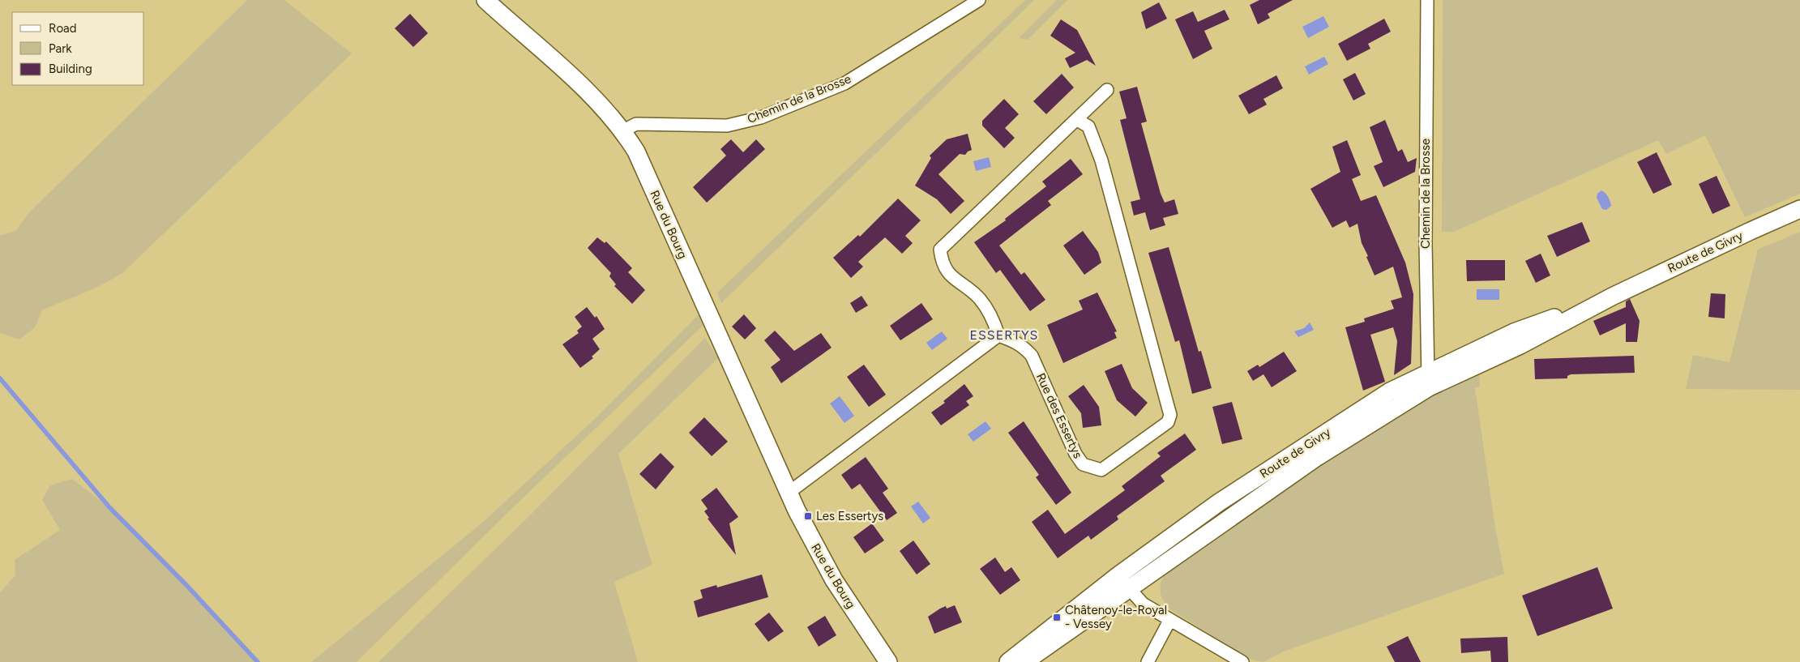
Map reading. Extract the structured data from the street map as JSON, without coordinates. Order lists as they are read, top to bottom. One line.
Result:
{"streets":{"main road":["Rue du Bourg","Route de Givry"],"street":["Chemin de la Brosse","Rue des Essertys"]},"crossings":[["Chemin de la Brosse","Rue du Bourg"],["Chemin de la Brosse","Route de Givry"]],"districts":["ESSERTYS"],"places":{"transit":["Les Essertys","Châtenoy-le-Royal - Vessey"]},"legend":["Road","Park","Building"]}
